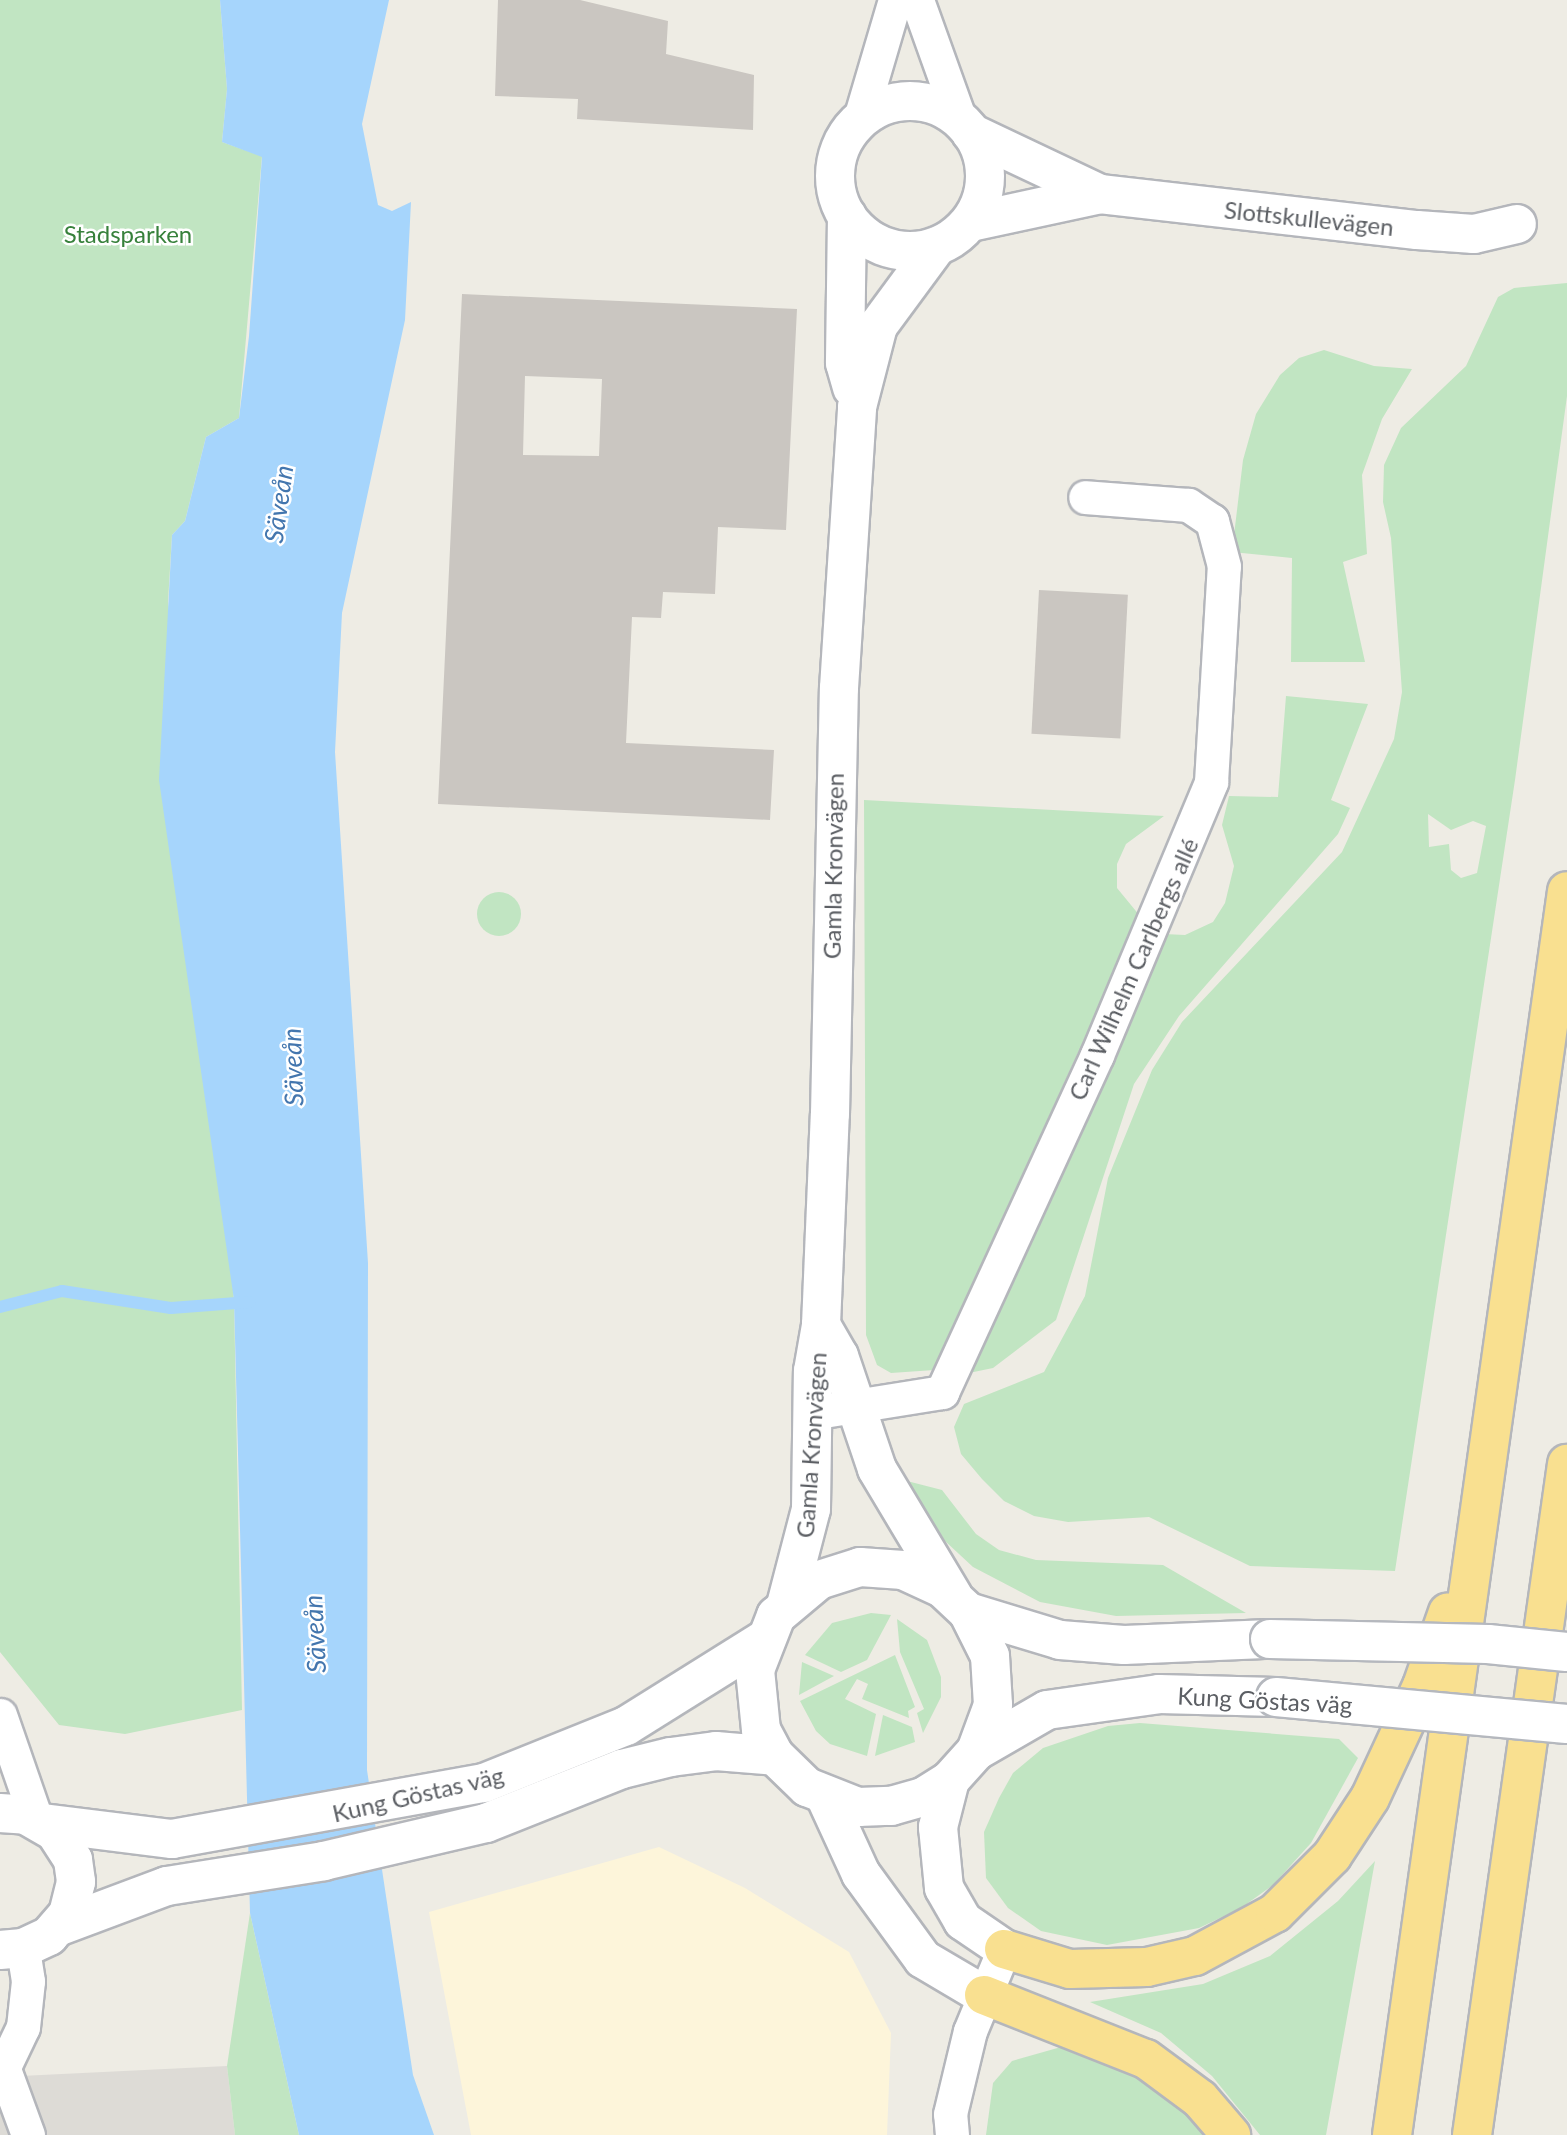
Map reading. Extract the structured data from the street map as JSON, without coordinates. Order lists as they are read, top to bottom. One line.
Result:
{"streets":{"main road":["Slottskullevägen","Gamla Kronvägen","Kung Göstas väg"],"street":["Carl Wilhelm Carlbergs allé"]},"crossings":[["Slottskullevägen","Gamla Kronvägen"],["Gamla Kronvägen","Carl Wilhelm Carlbergs allé"],["Gamla Kronvägen","Kung Göstas väg"]],"water":["Säveån"],"parks":["Stadsparken"]}
